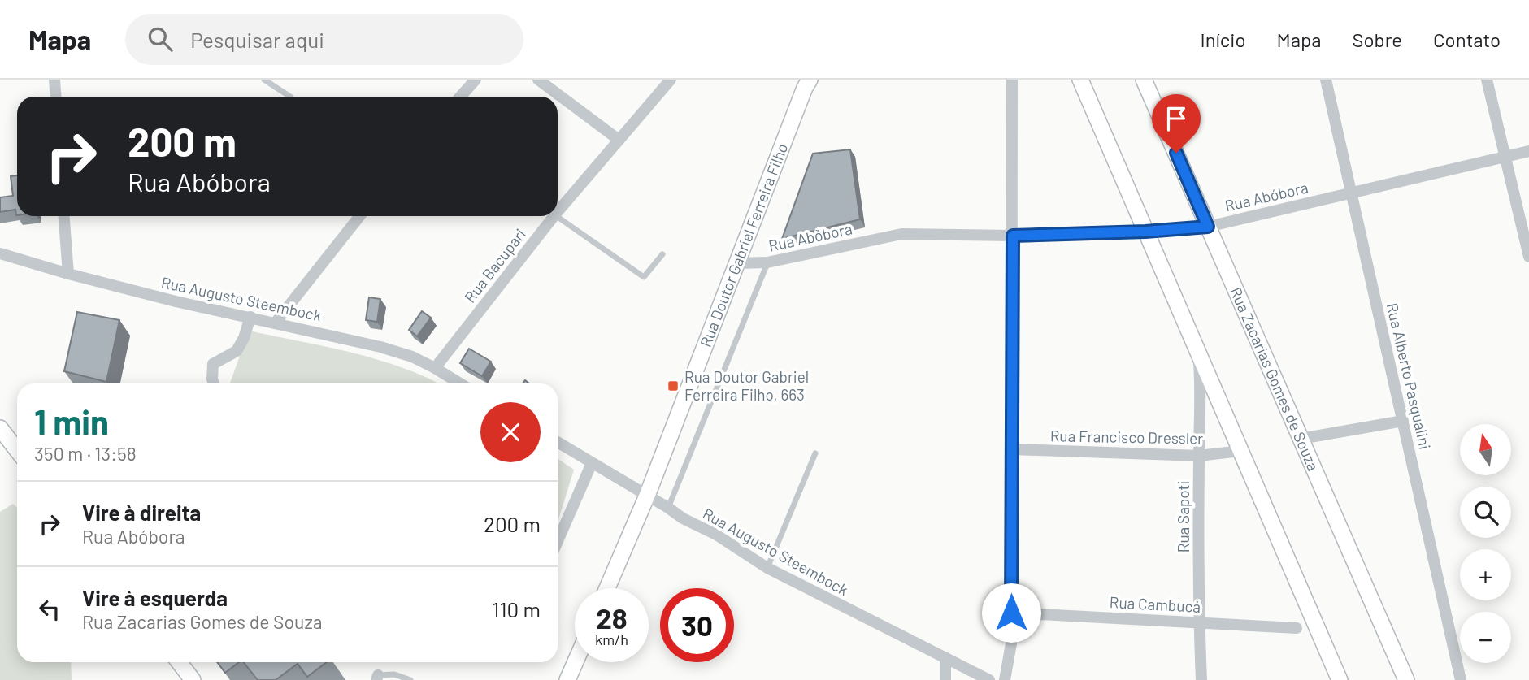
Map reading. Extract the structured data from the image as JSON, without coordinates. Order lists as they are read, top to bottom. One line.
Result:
{"streets":{"main road":["Rua Doutor Gabriel Ferreira Filho","Rua Zacarias Gomes de Souza"],"street":["Rua Abóbora","Rua Bacupari","Rua Augusto Steembock","Rua Alberto Pasqualini","Rua Francisco Dressler","Rua Sapoti","Rua Cambucá"]},"crossings":[["Rua Abóbora","Rua Doutor Gabriel Ferreira Filho"],["Rua Abóbora","Rua Alberto Pasqualini"],["Rua Abóbora","Rua Zacarias Gomes de Souza"],["Rua Doutor Gabriel Ferreira Filho","Rua Augusto Steembock"],["Rua Bacupari","Rua Augusto Steembock"],["Rua Francisco Dressler","Rua Sapoti"],["Rua Sapoti","Rua Cambucá"]],"places":{"transit":["Rua Doutor Gabriel Ferreira Filho, 663"]},"north":"top","page":{"header":"Mapa","search":"Pesquisar aqui","nav":["Início","Mapa","Sobre","Contato"],"turn":["200 m","Rua Abóbora"],"heading":["1 min","350 m · 13:58"],"map_buttons":["+","−"],"list":[{"name":"Vire à direita","note":"Rua Abóbora","value":"200 m"},{"name":"Vire à esquerda","note":"Rua Zacarias Gomes de Souza","value":"110 m"}],"speed":"28 km/h","limit":"30"}}
